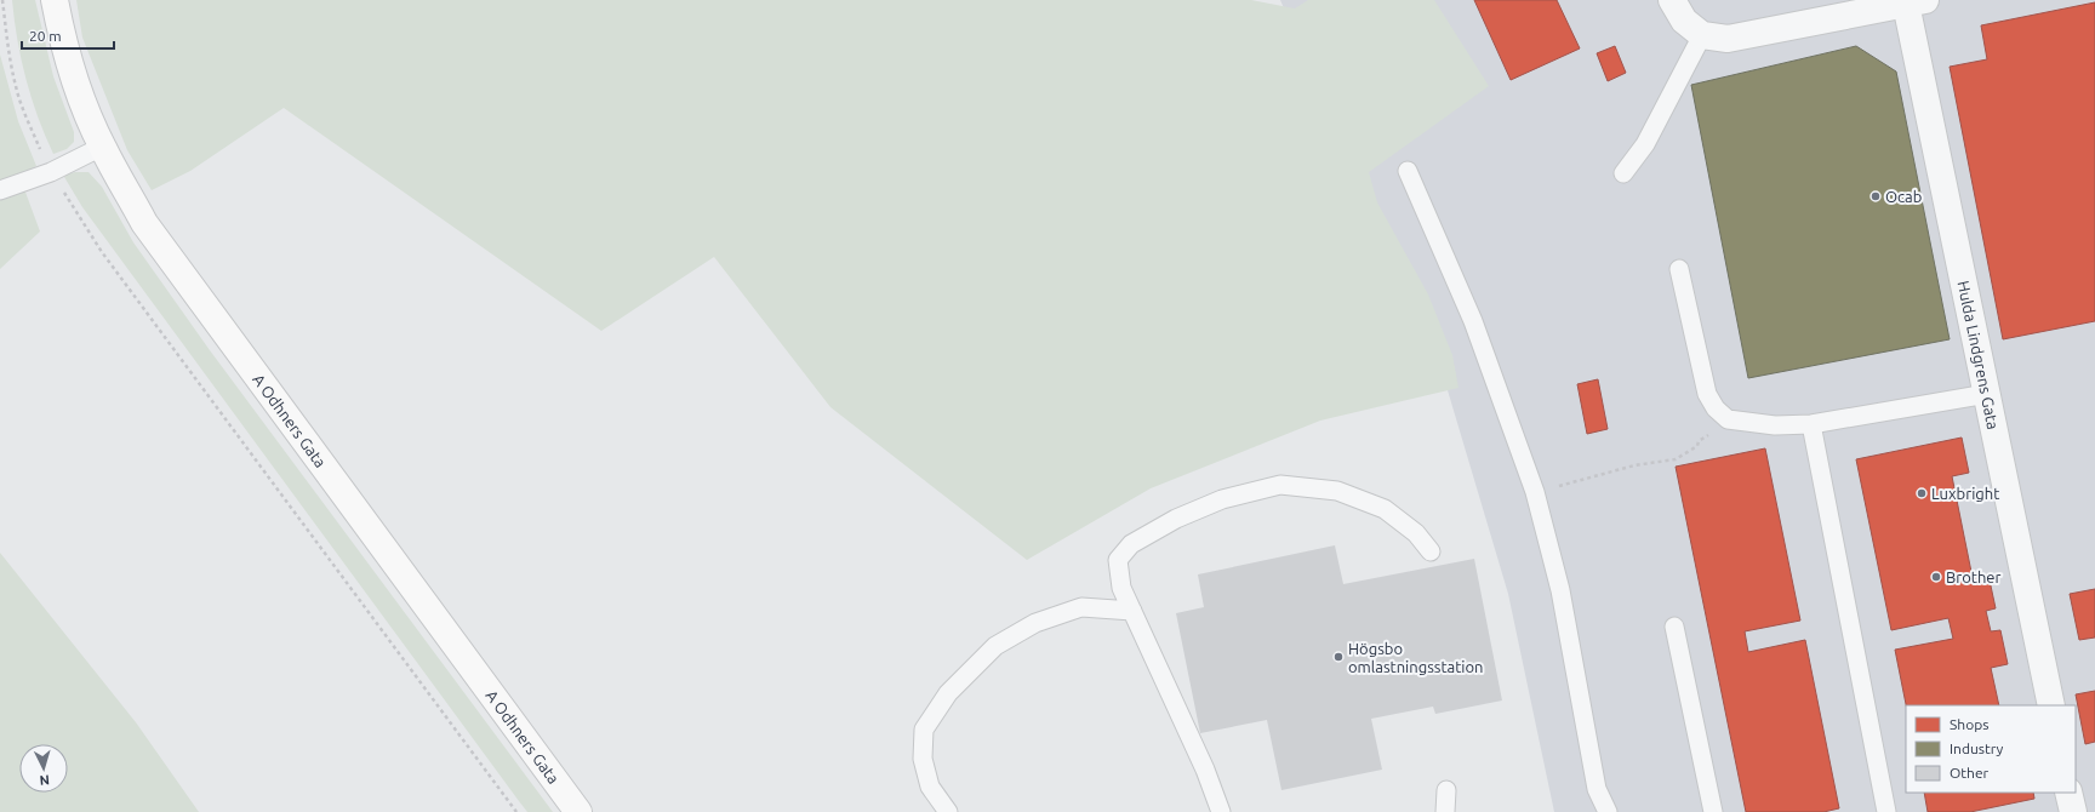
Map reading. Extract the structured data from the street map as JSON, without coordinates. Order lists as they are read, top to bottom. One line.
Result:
{"streets":{"street":["Hulda Lindgrens Gata","A Odhners Gata"]},"places":["Ocab","Luxbright","Brother","Högsbo omlastningsstation"],"legend":["Shops","Industry","Other"],"scale_bar":"20 m","north":"bottom"}
